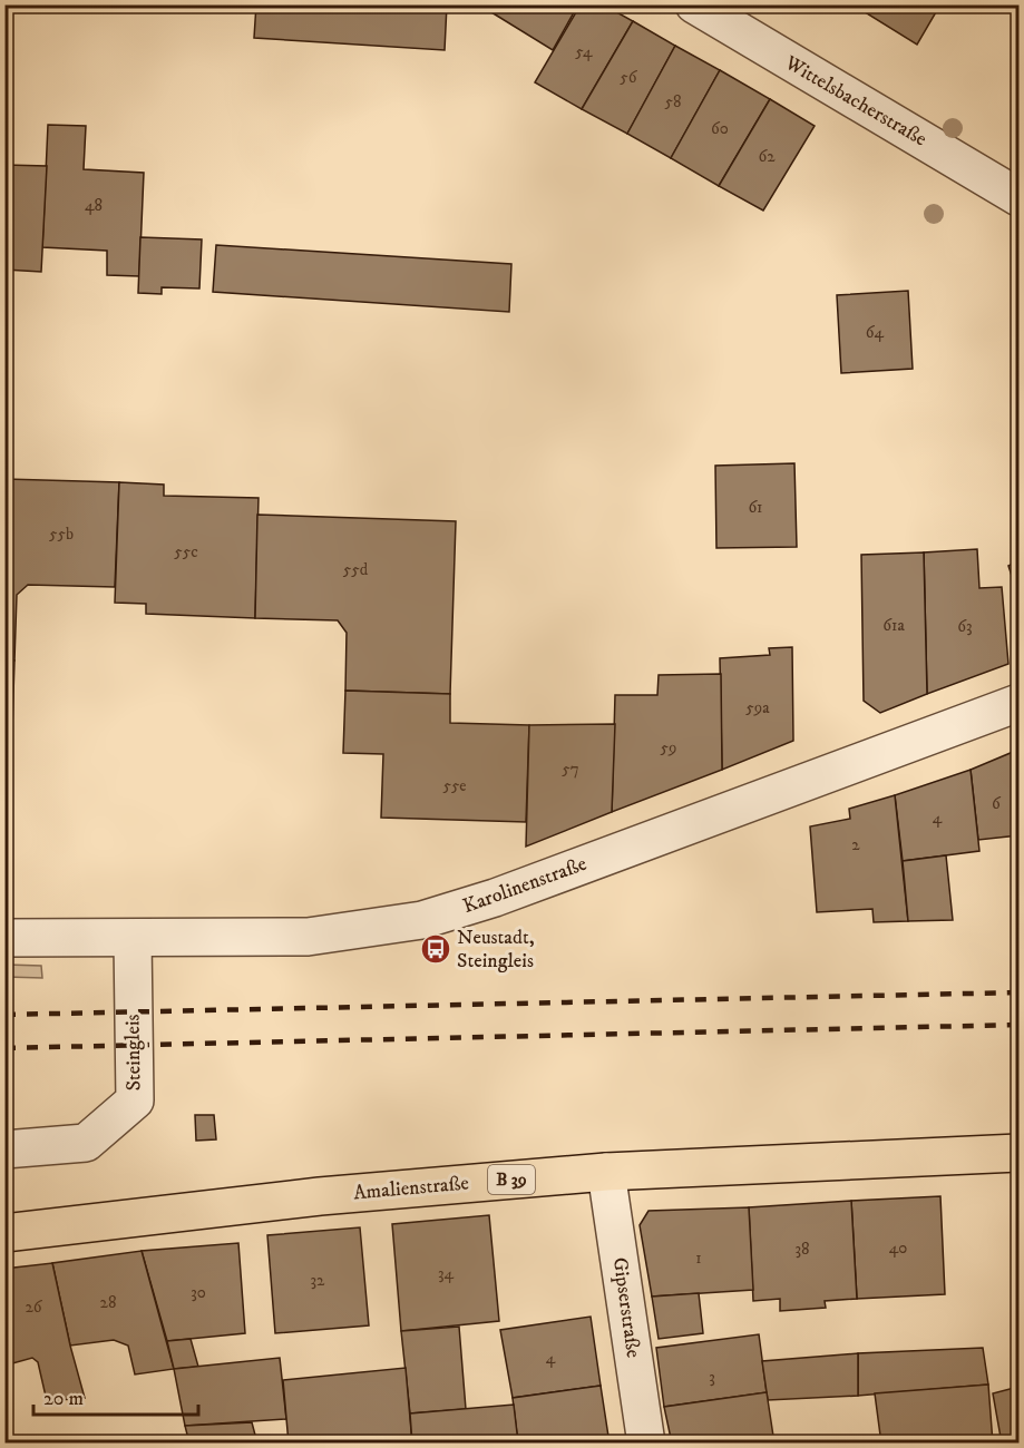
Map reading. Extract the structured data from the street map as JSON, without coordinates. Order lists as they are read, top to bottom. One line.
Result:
{"streets":{"main road":["B 39","Amalienstraße"],"street":["Wittelsbacherstraße","Karolinenstraße","Steingleis","Gipserstraße"]},"crossings":[["Karolinenstraße","Steingleis"],["Amalienstraße","Gipserstraße"]],"places":{"bus stop":["Neustadt, Steingleis"]},"house_numbers":["54","56","58","60","62","48","64","61","55b","55c","55d","61a","63","59a","59","57","55e","6","4","2","40","38","1","34","32","30","28","26","4","3"],"scale_bar":"20 m"}
